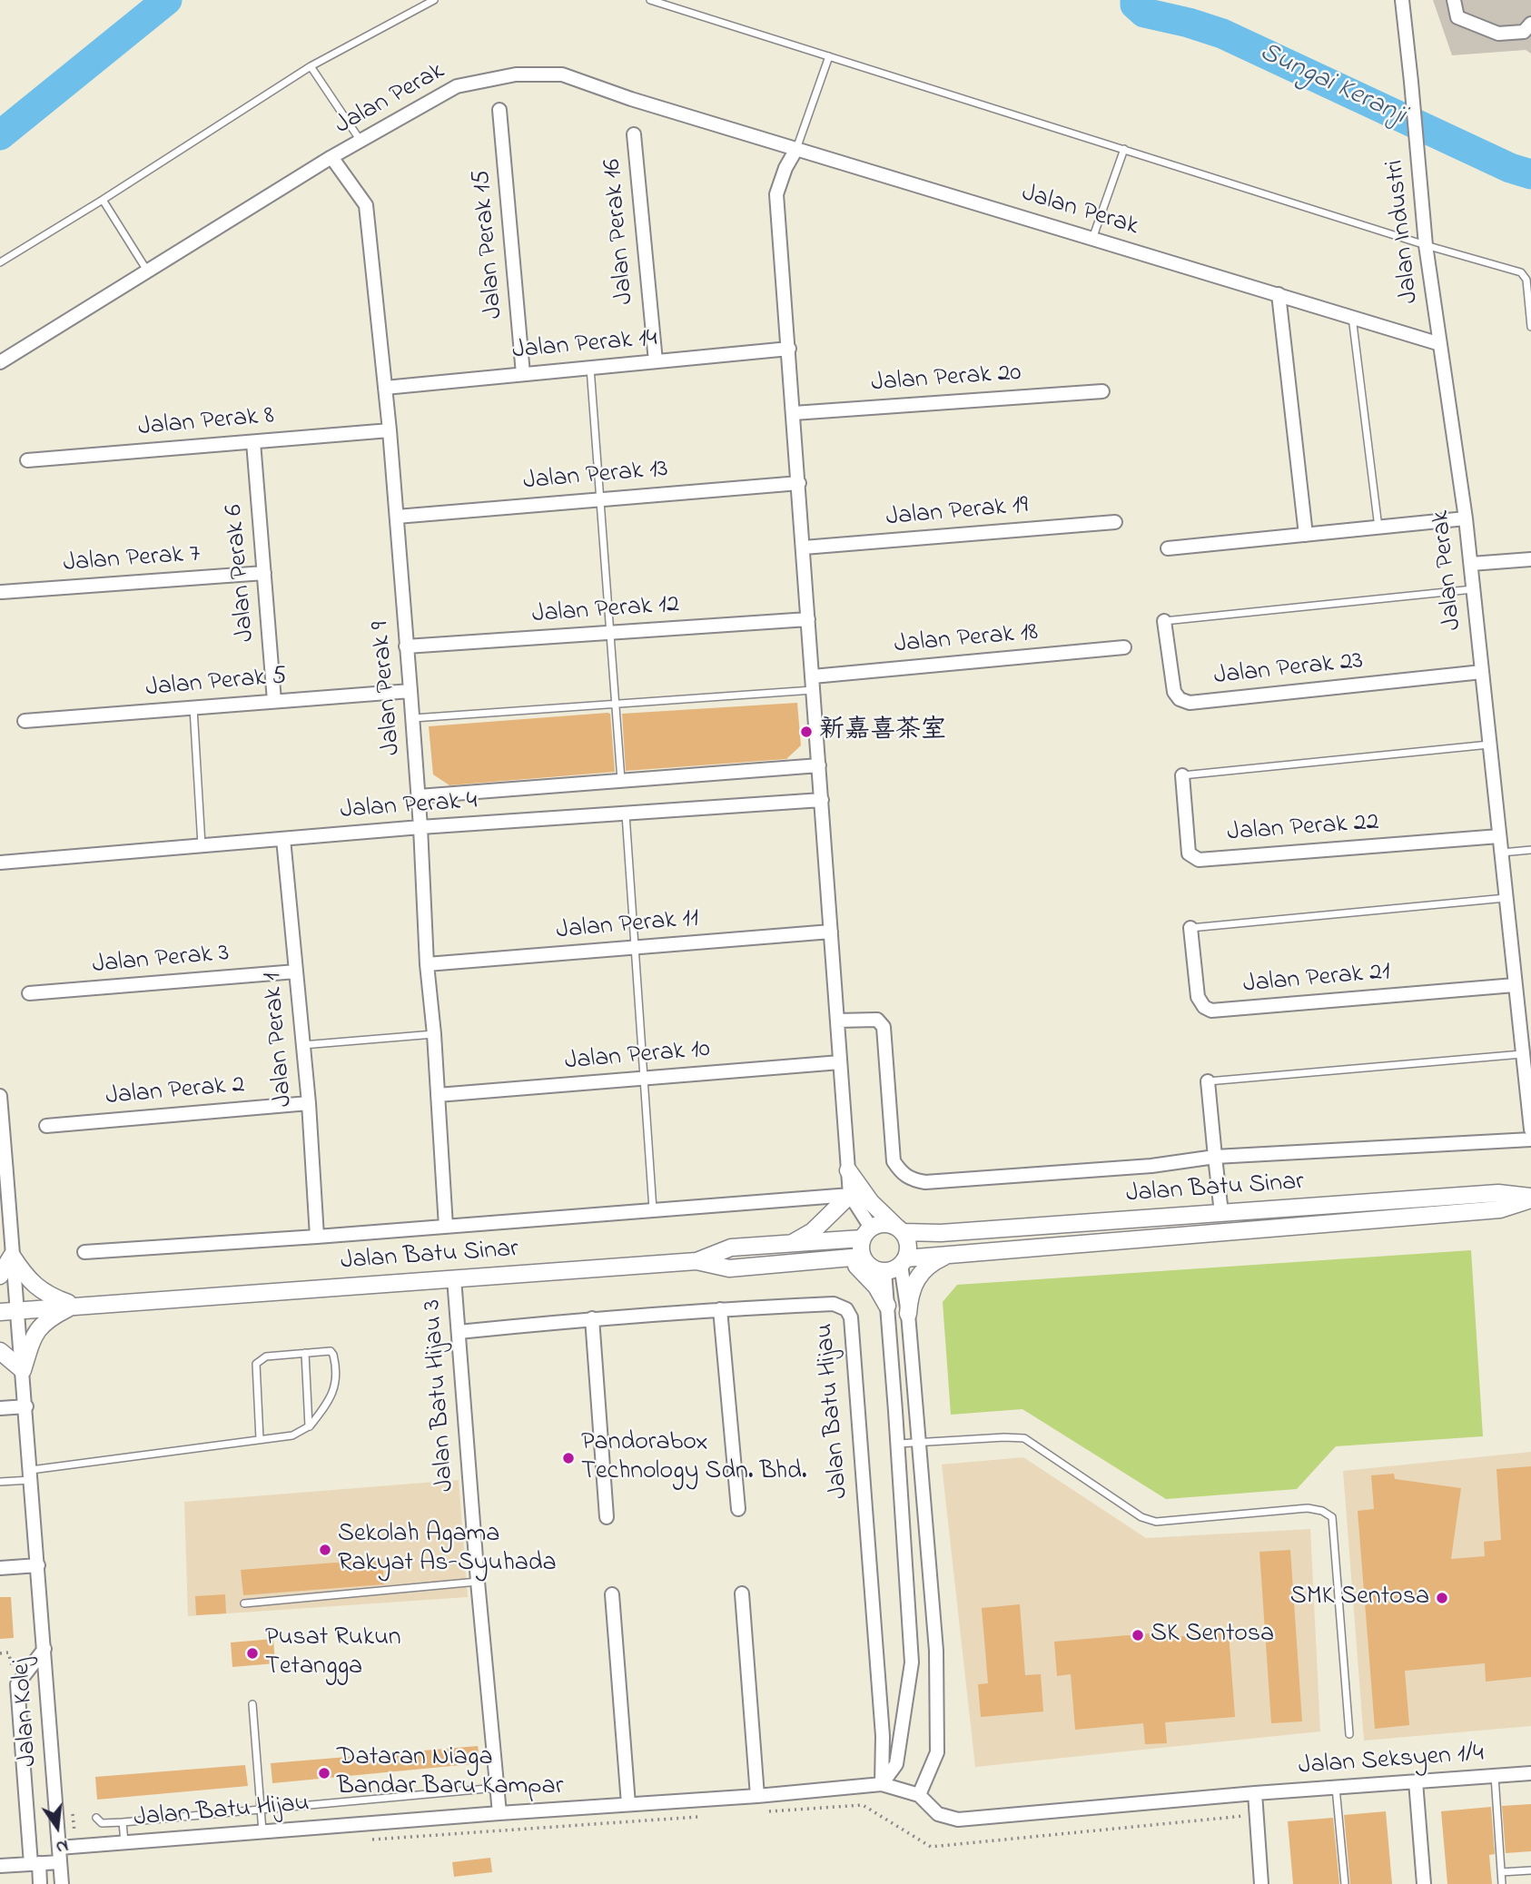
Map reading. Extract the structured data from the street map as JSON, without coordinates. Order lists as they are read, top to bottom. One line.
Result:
{"streets":{"street":["Jalan Perak","Jalan Perak 16","Jalan Industri","Jalan Perak 15","Jalan Perak 14","Jalan Perak 20","Jalan Perak 8","Jalan Perak 13","Jalan Perak 19","Jalan Perak 7","Jalan Perak 6","Jalan Perak 12","Jalan Perak 18","Jalan Perak 23","Jalan Perak 5","Jalan Perak 9","Jalan Perak 4","Jalan Perak 22","Jalan Perak 11","Jalan Perak 3","Jalan Perak 21","Jalan Perak 1","Jalan Perak 10","Jalan Perak 2","Jalan Batu Sinar","Jalan Batu Hijau 3","Jalan Batu Hijau","Jalan Kolej","Jalan Seksyen 1/4"]},"crossings":[["Jalan Perak","Jalan Industri"],["Jalan Perak","Jalan Perak 23"],["Jalan Perak","Jalan Perak 9"],["Jalan Perak","Jalan Perak 22"],["Jalan Perak","Jalan Perak 21"],["Jalan Perak 16","Jalan Perak 14"],["Jalan Perak 15","Jalan Perak 14"],["Jalan Perak 14","Jalan Perak 9"],["Jalan Perak 8","Jalan Perak 6"],["Jalan Perak 8","Jalan Perak 9"],["Jalan Perak 13","Jalan Perak 9"],["Jalan Perak 7","Jalan Perak 6"],["Jalan Perak 6","Jalan Perak 5"],["Jalan Perak 12","Jalan Perak 9"],["Jalan Perak 5","Jalan Perak 9"],["Jalan Perak 9","Jalan Perak 4"],["Jalan Perak 9","Jalan Perak 11"],["Jalan Perak 9","Jalan Perak 10"],["Jalan Perak 9","Jalan Batu Sinar"],["Jalan Perak 4","Jalan Perak 1"],["Jalan Perak 3","Jalan Perak 1"],["Jalan Perak 1","Jalan Perak 2"],["Jalan Perak 1","Jalan Batu Sinar"],["Jalan Batu Sinar","Jalan Batu Hijau 3"],["Jalan Batu Sinar","Jalan Kolej"],["Jalan Batu Hijau 3","Jalan Batu Hijau"],["Jalan Batu Hijau","Jalan Kolej"],["Jalan Batu Hijau","Jalan Seksyen 1/4"]],"water":["Sungai Keranji"],"places":["新嘉喜茶室","Pandorabox Technology Sdn. Bhd.","Sekolah Agama Rakyat As-Syuhada","SMK Sentosa","SK Sentosa","Pusat Rukun Tetangga","Dataran Niaga Bandar Baru Kampar"],"north":"bottom"}
